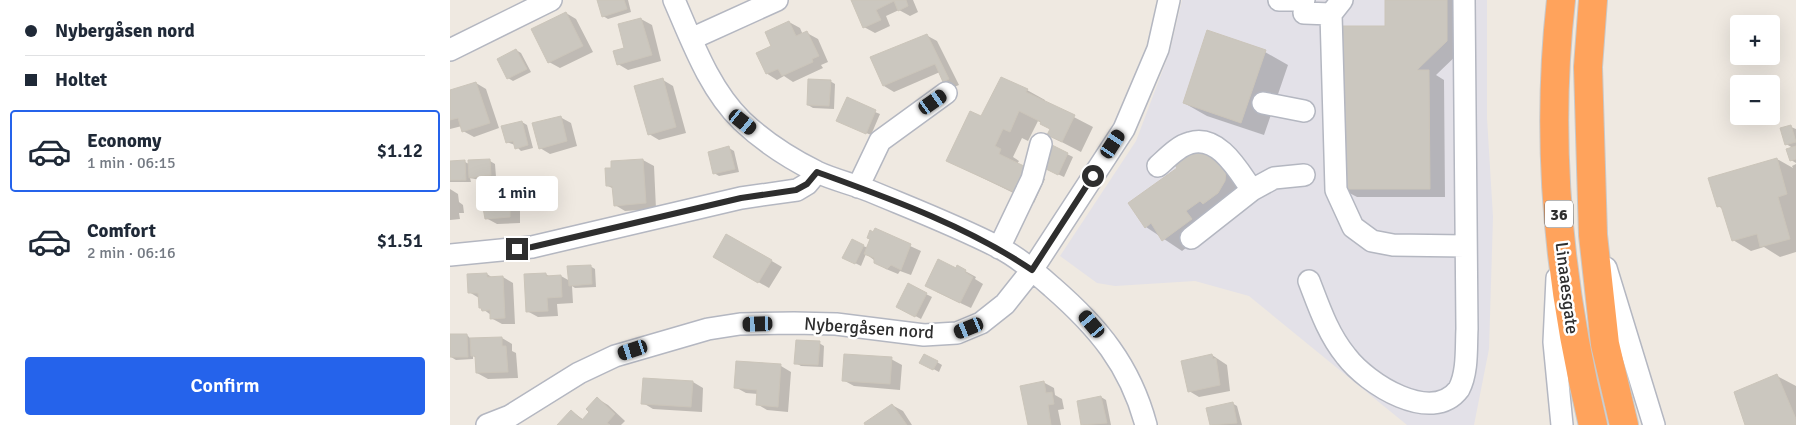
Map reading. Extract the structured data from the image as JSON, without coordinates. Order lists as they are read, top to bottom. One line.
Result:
{"streets":{"highway":["36","Linaaesgate"],"street":["Nybergåsen nord"]},"page":{"banner":["Nybergåsen nord","Holtet"],"map_buttons":["+","−"],"list":[{"name":"Economy","note":"1 min · 06:15","value":"$1.12"},{"name":"Comfort","note":"2 min · 06:16","value":"$1.51"}],"bubble":"1 min","buttons":"Confirm"}}
